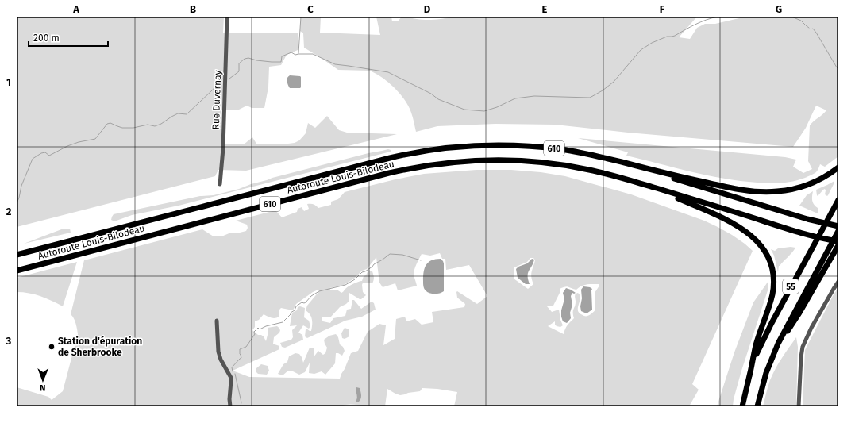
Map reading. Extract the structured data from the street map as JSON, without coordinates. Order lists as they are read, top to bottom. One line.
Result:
{"streets":{"highway":["610","Autoroute Louis-Bilodeau","55"],"street":["Rue Duvernay"]},"places":["Station d'épuration de Sherbrooke"],"scale_bar":"200 m","north":"bottom","grid":{"columns":["A","B","C","D","E","F","G"],"rows":["1","2","3"]}}
